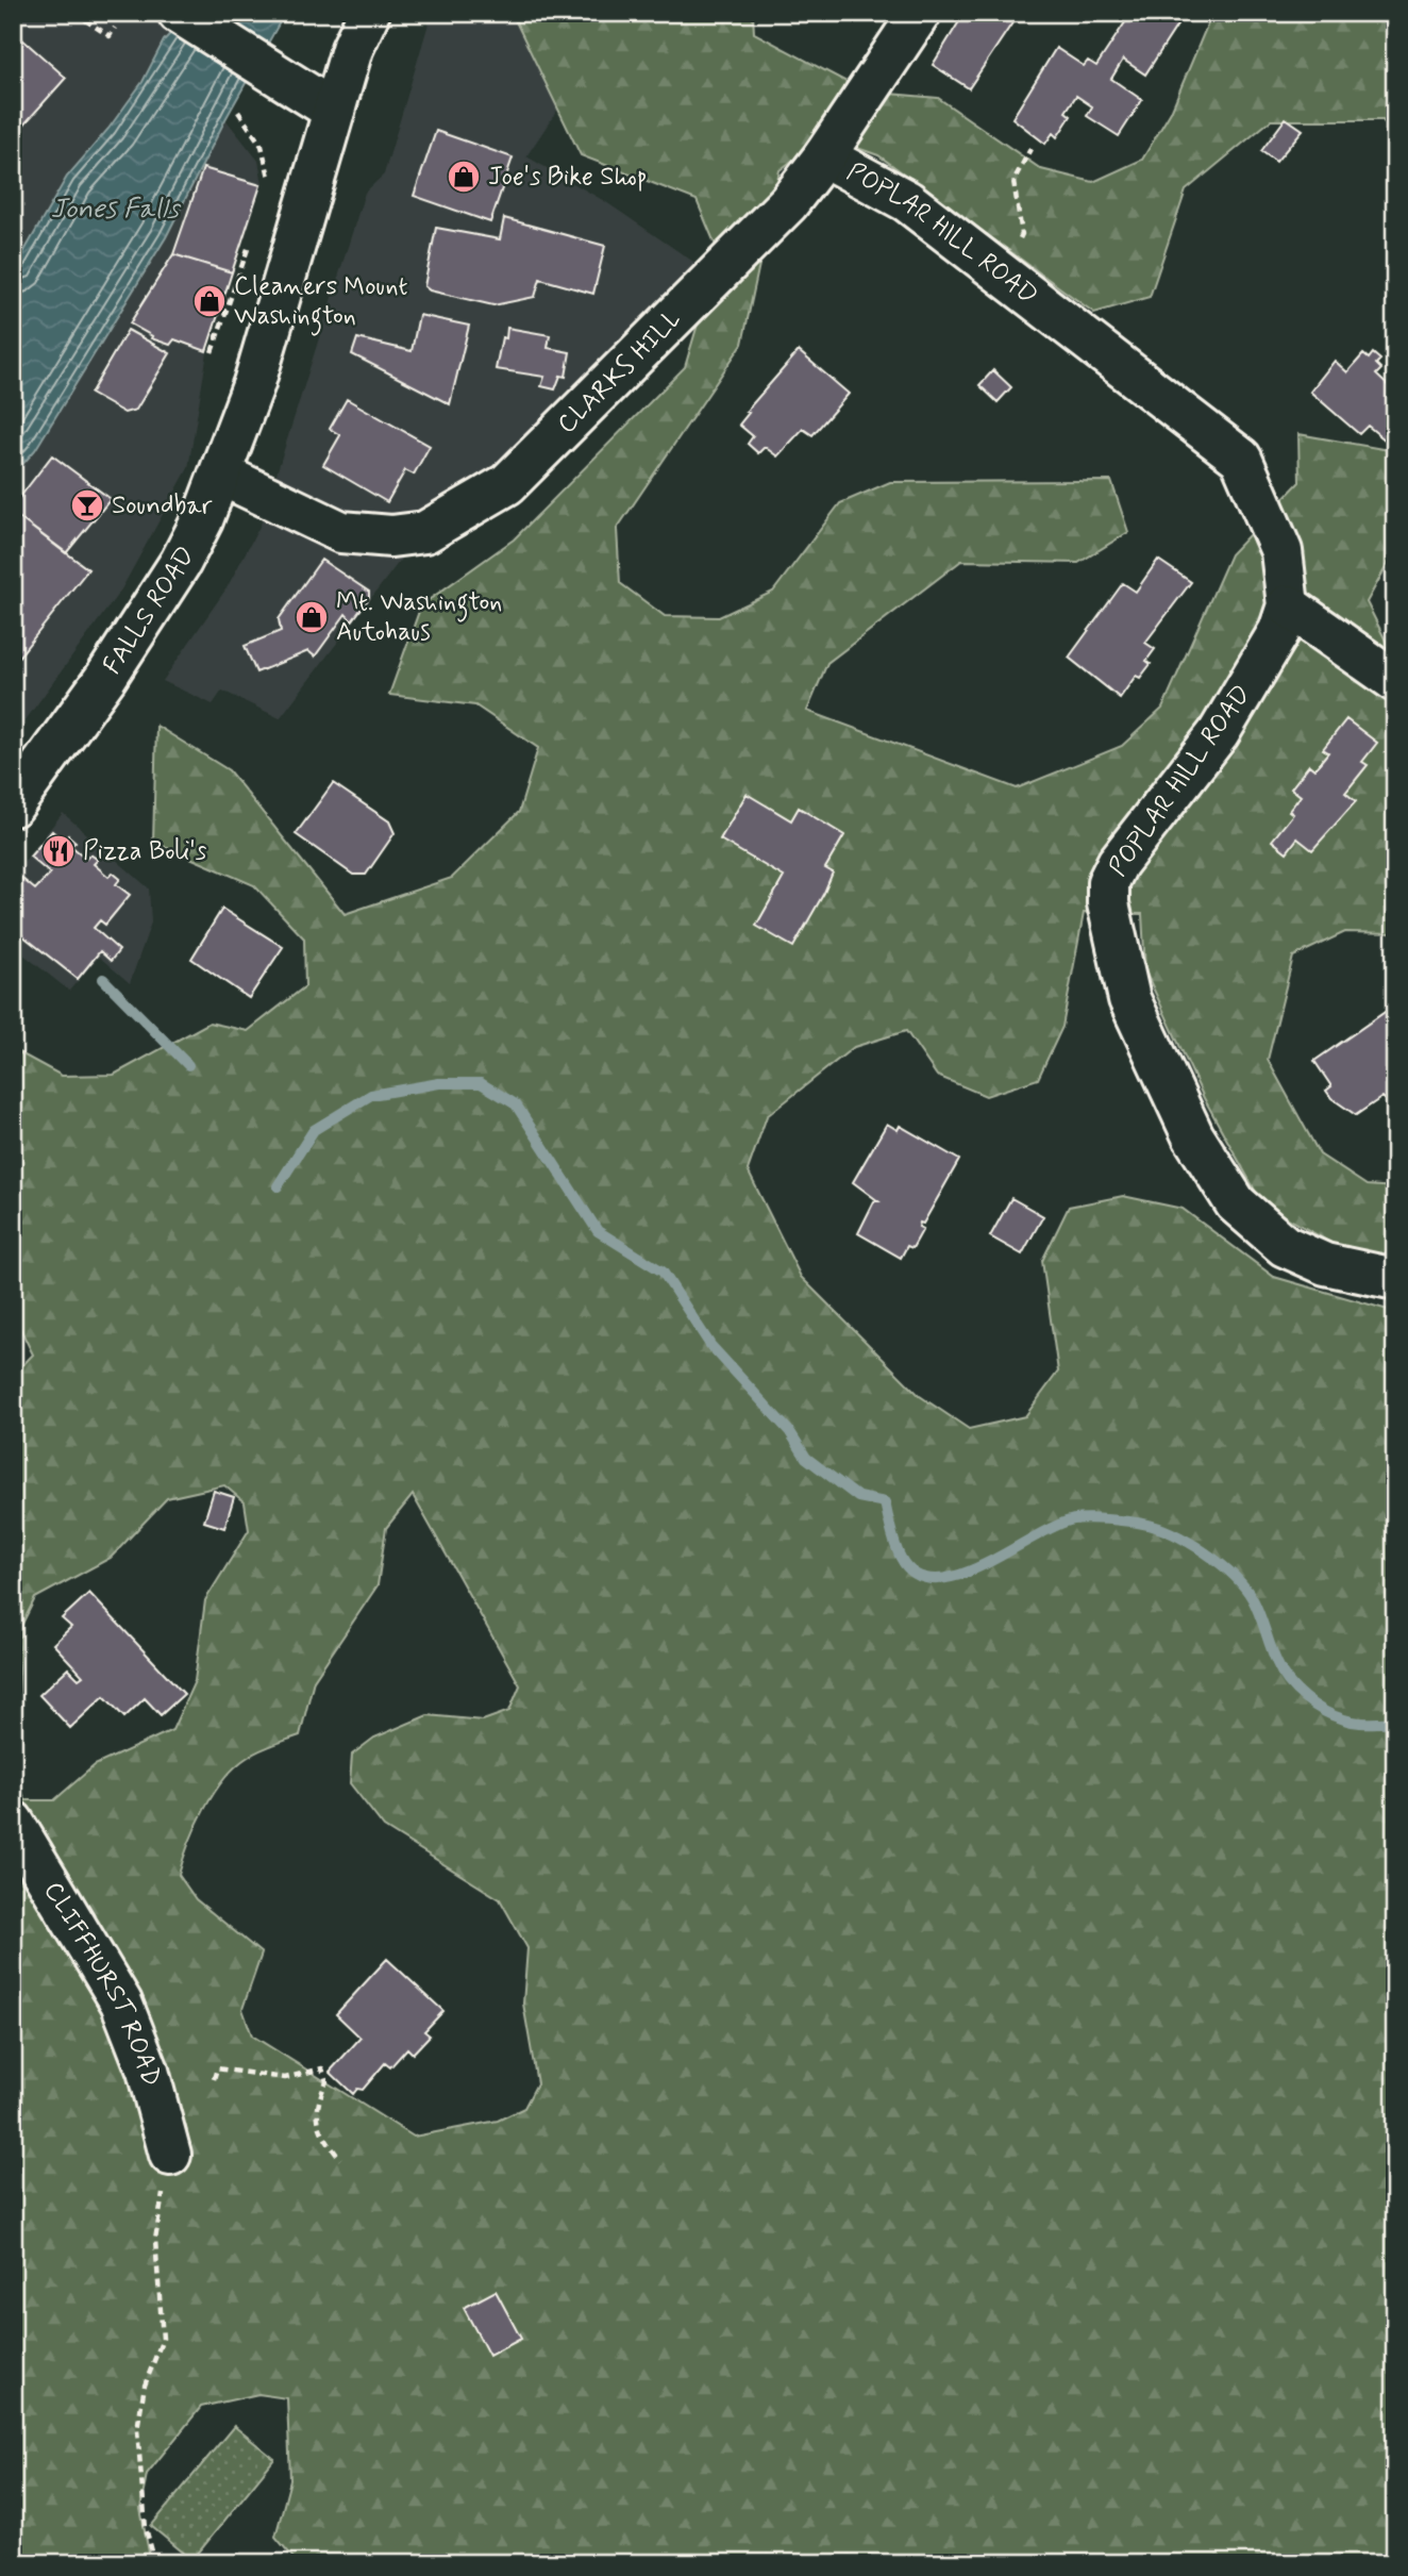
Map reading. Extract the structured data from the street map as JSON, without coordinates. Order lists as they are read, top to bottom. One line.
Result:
{"streets":{"street":["POPLAR HILL ROAD","CLARKS HILL","FALLS ROAD","CLIFFHURST ROAD"]},"crossings":[["POPLAR HILL ROAD","CLARKS HILL"],["CLARKS HILL","FALLS ROAD"]],"water":["Jones Falls"],"places":{"shop":["Joe's Bike Shop","Cleaners Mount Washington","Mt. Washington Autohaus"],"bar":["Soundbar"],"restaurant":["Pizza Boli's"]}}
